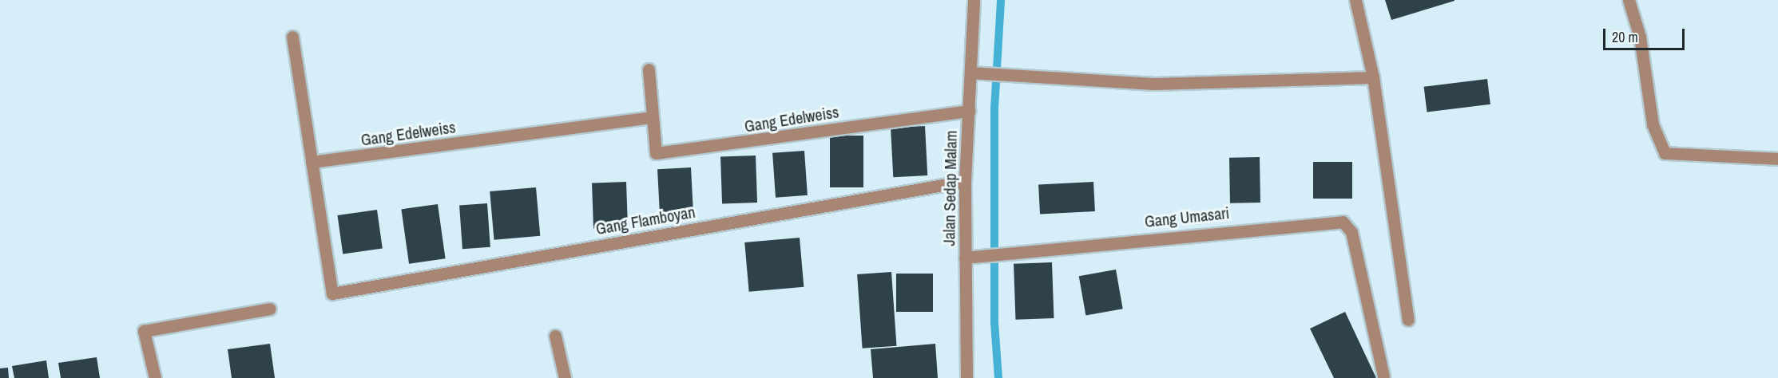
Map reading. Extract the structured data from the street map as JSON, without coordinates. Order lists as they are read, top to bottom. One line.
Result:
{"streets":{"street":["Gang Edelweiss","Jalan Sedap Malam","Gang Umasari","Gang Flamboyan"]},"crossings":[["Gang Edelweiss","Jalan Sedap Malam"],["Gang Edelweiss","Gang Flamboyan"],["Jalan Sedap Malam","Gang Umasari"],["Jalan Sedap Malam","Gang Flamboyan"]],"scale_bar":"20 m"}
